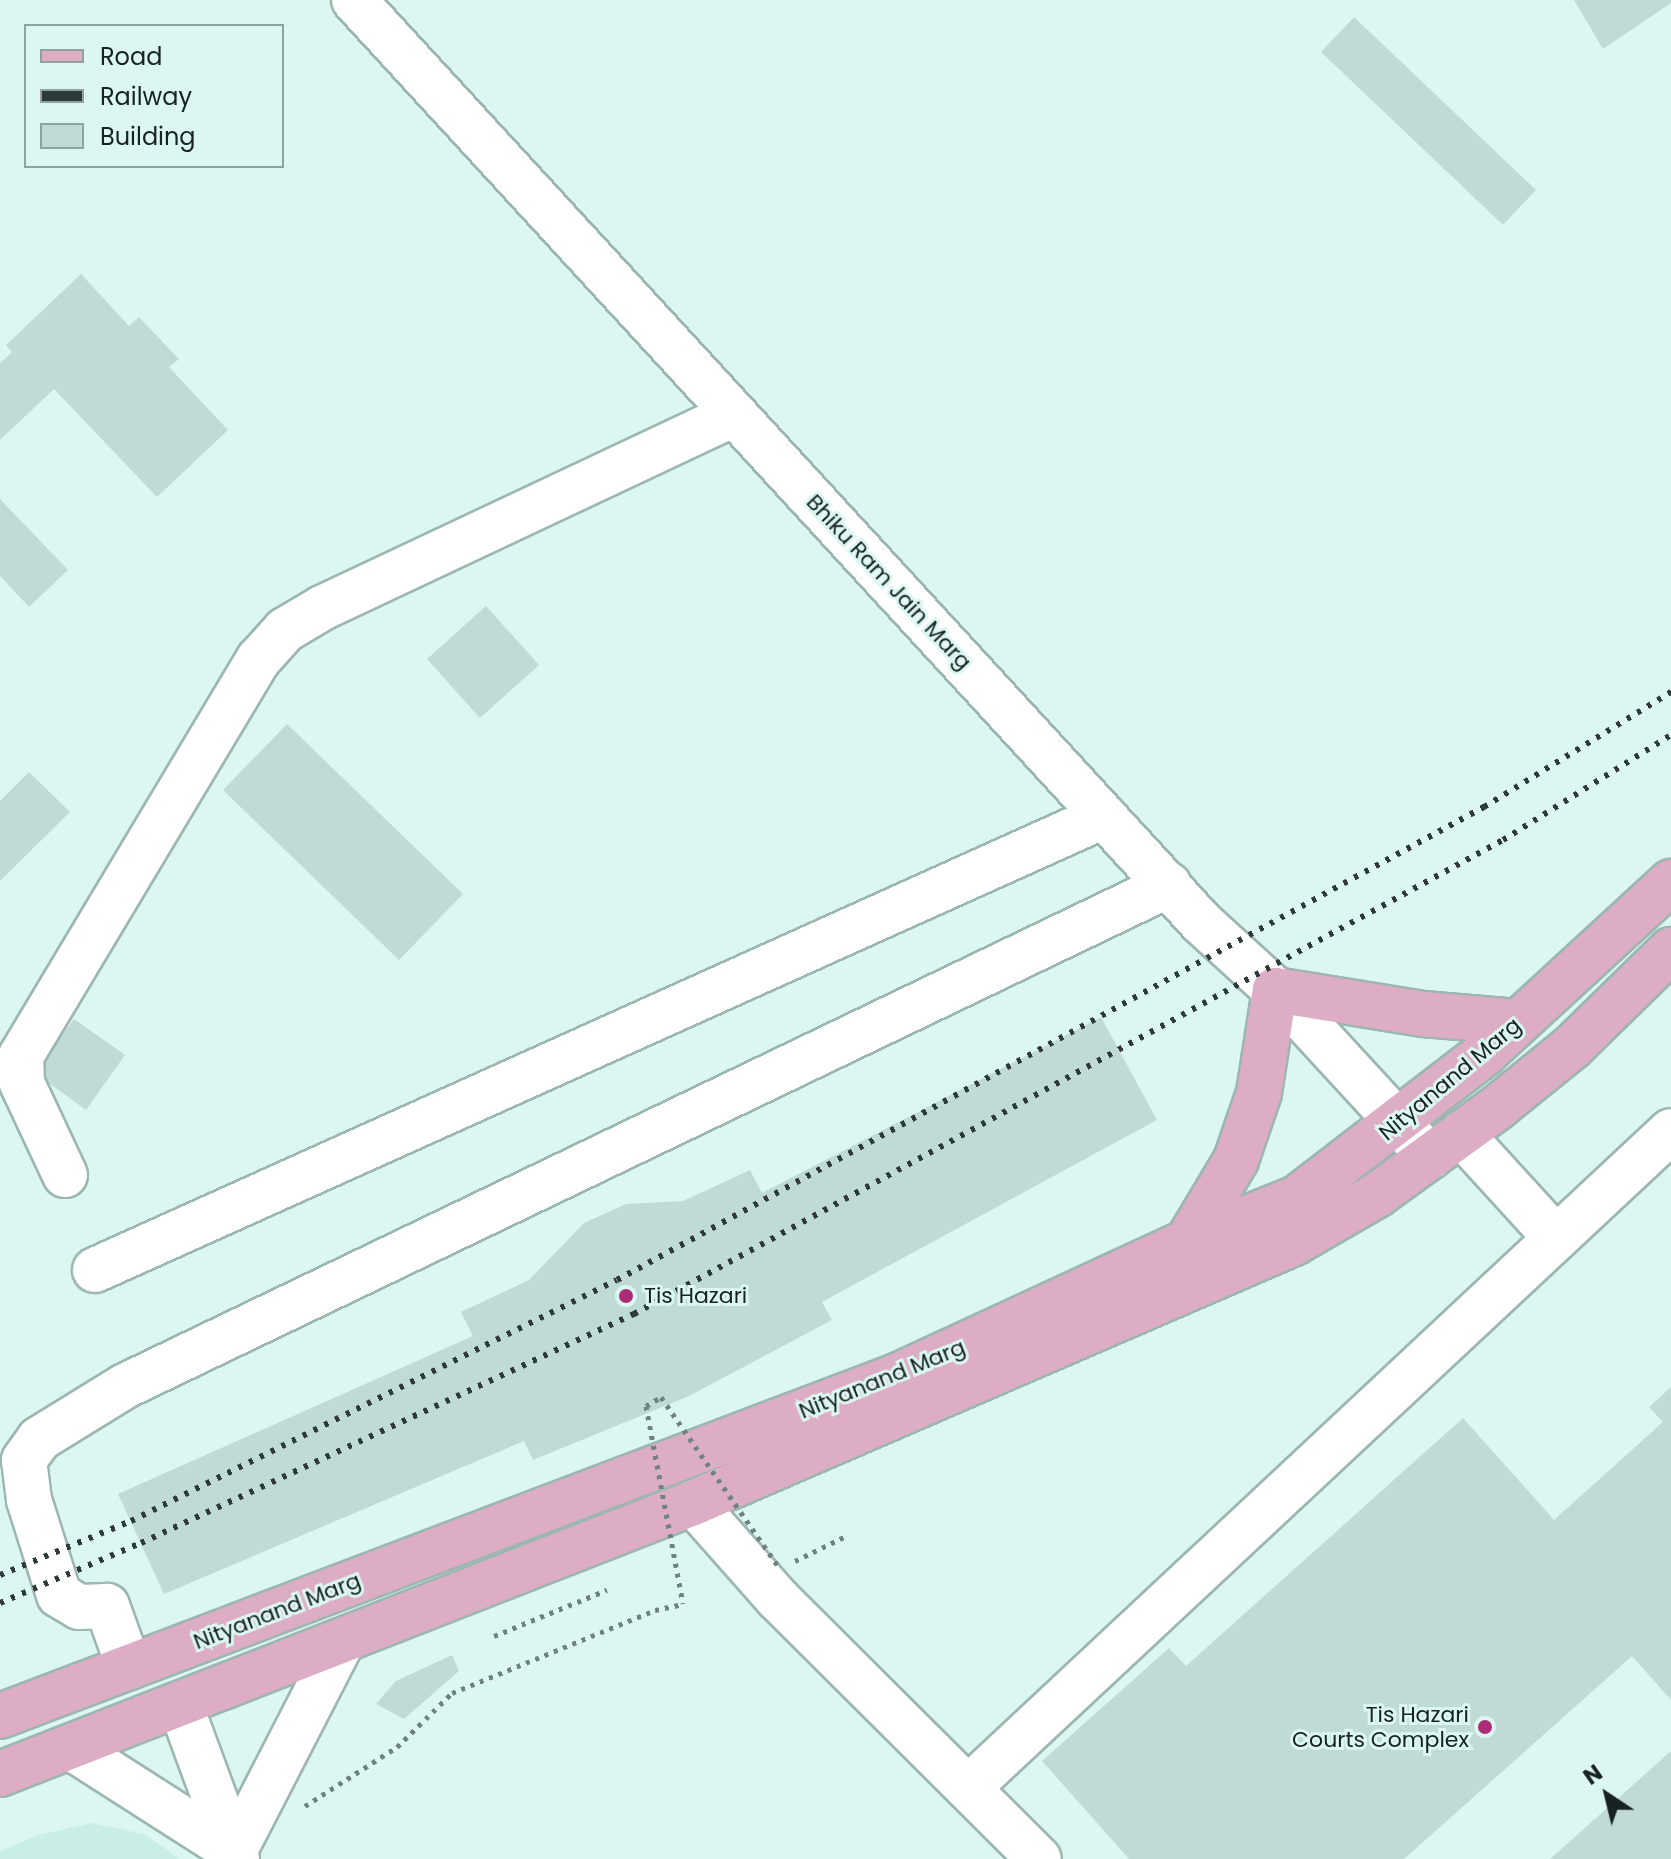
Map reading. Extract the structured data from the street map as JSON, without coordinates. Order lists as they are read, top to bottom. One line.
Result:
{"streets":{"main road":["Nityanand Marg"],"street":["Bhiku Ram Jain Marg"]},"crossings":[["Bhiku Ram Jain Marg","Nityanand Marg"]],"places":["Tis Hazari","Tis Hazari Courts Complex"],"legend":["Road","Railway","Building"],"north":"top left"}
